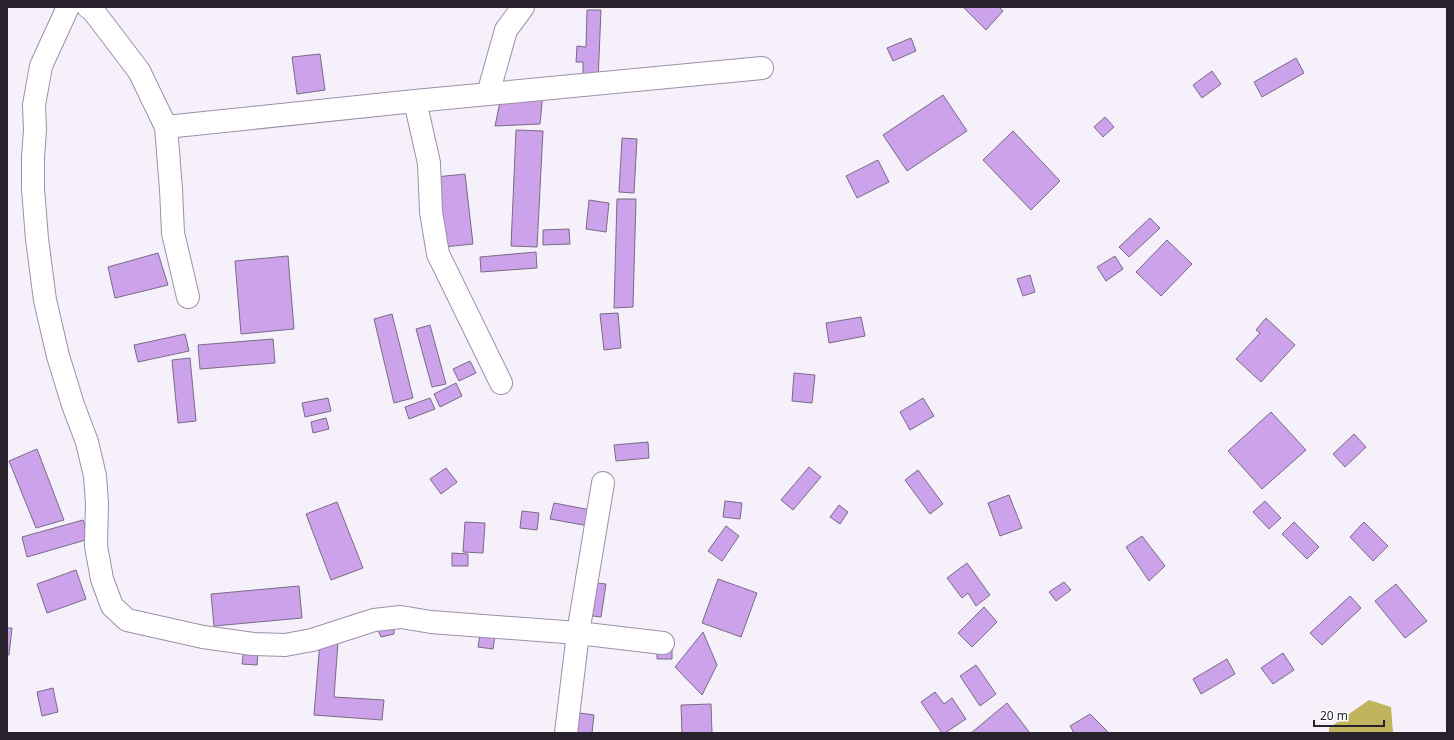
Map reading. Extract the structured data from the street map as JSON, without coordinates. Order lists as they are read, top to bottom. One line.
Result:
{"scale_bar":"20 m"}
